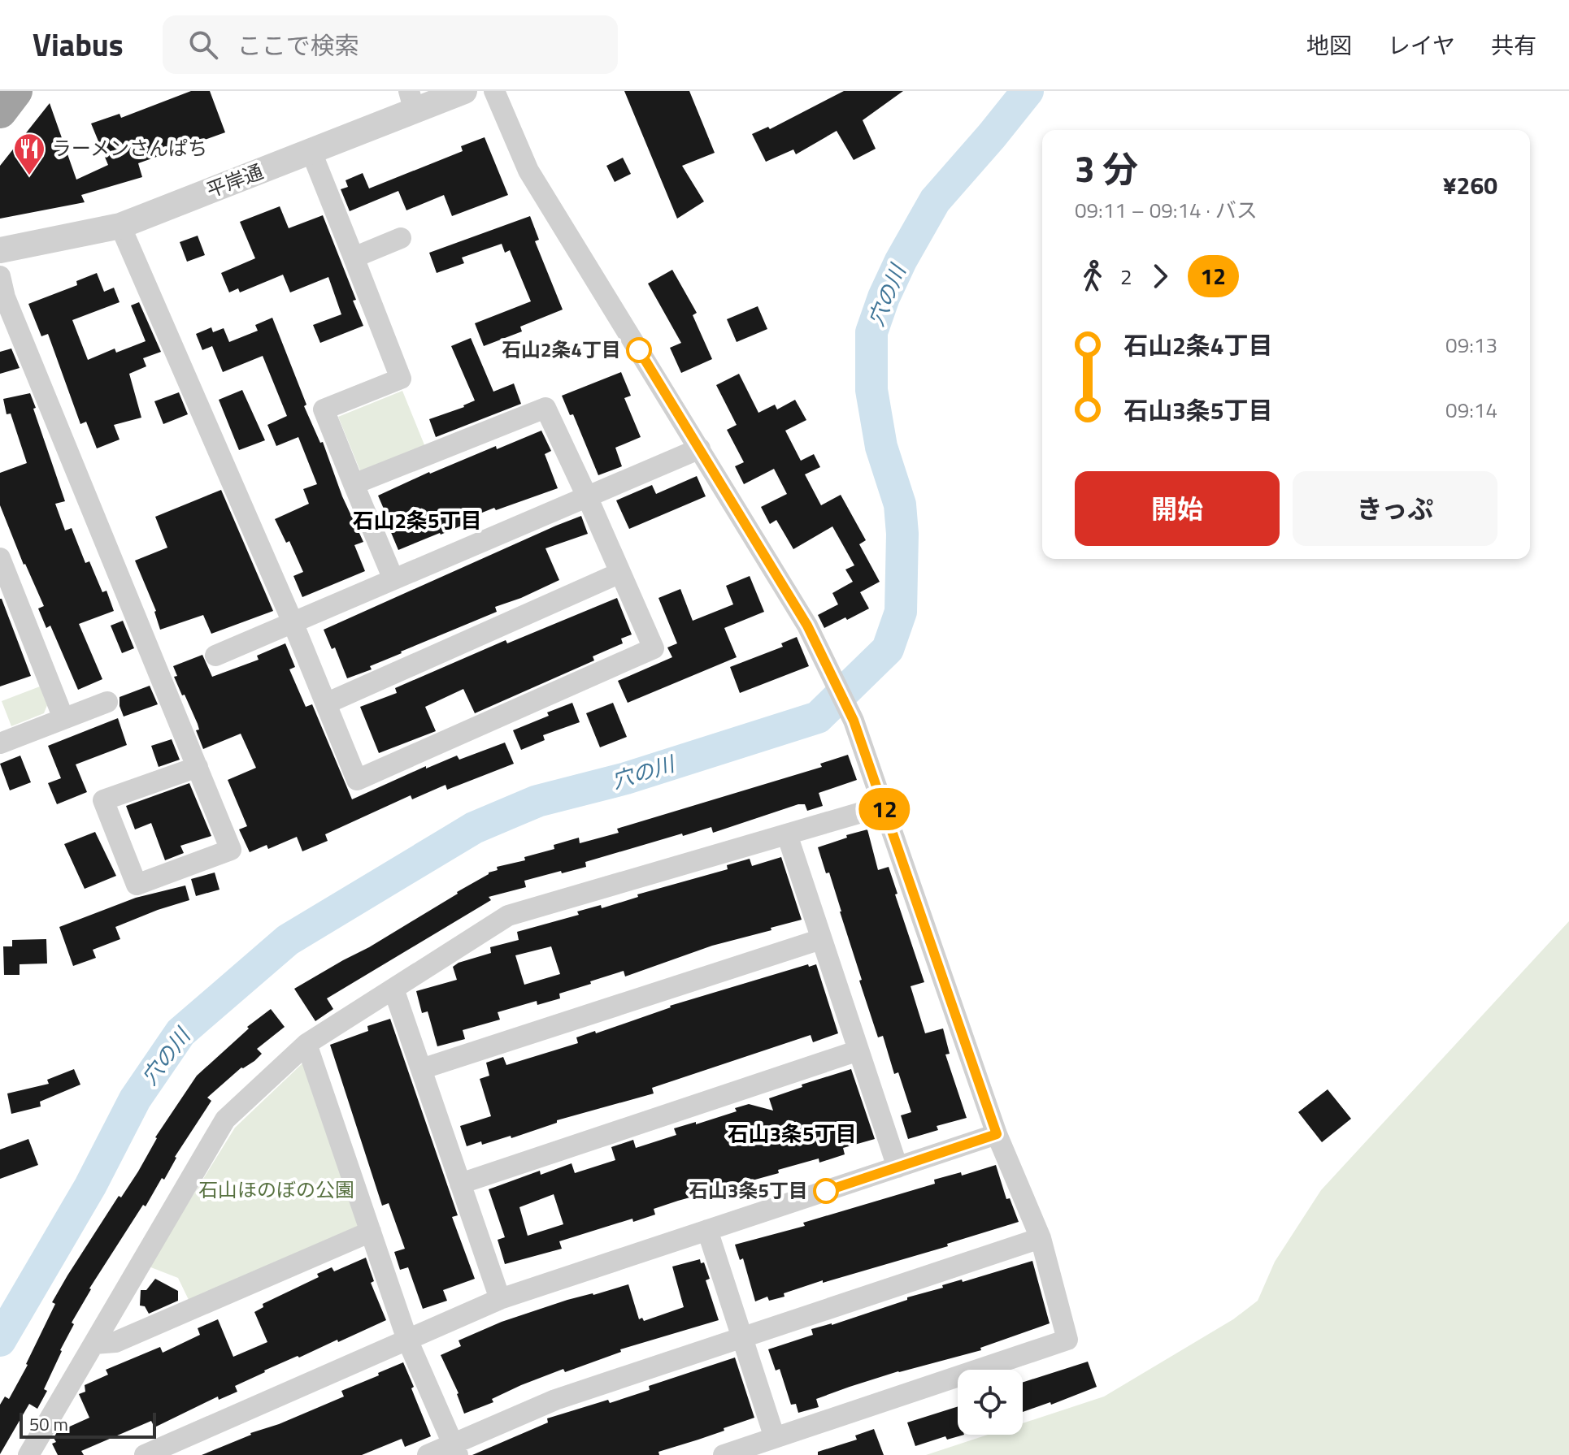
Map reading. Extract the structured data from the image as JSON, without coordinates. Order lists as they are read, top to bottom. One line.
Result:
{"streets":{"street":["平岸通"]},"districts":["石山2条5丁目","石山3条5丁目"],"water":["穴の川"],"parks":["石山ほのぼの公園"],"places":{"restaurant":["ラーメンさんぱち"],"other":["石山2条4丁目","石山3条5丁目"]},"lines":["bus line 12"],"scale_bar":"50 m","page":{"header":"Viabus","search":"ここで検索","nav":["地図","レイヤ","共有"],"on_map":"12","heading":["3 分","09:11 – 09:14 · バス","¥260"],"legs":["2","12"],"list":[{"name":"石山2条4丁目","value":"09:13"},{"name":"石山3条5丁目","value":"09:14"}],"buttons":["開始","きっぷ"],"scale":"50 m"}}
